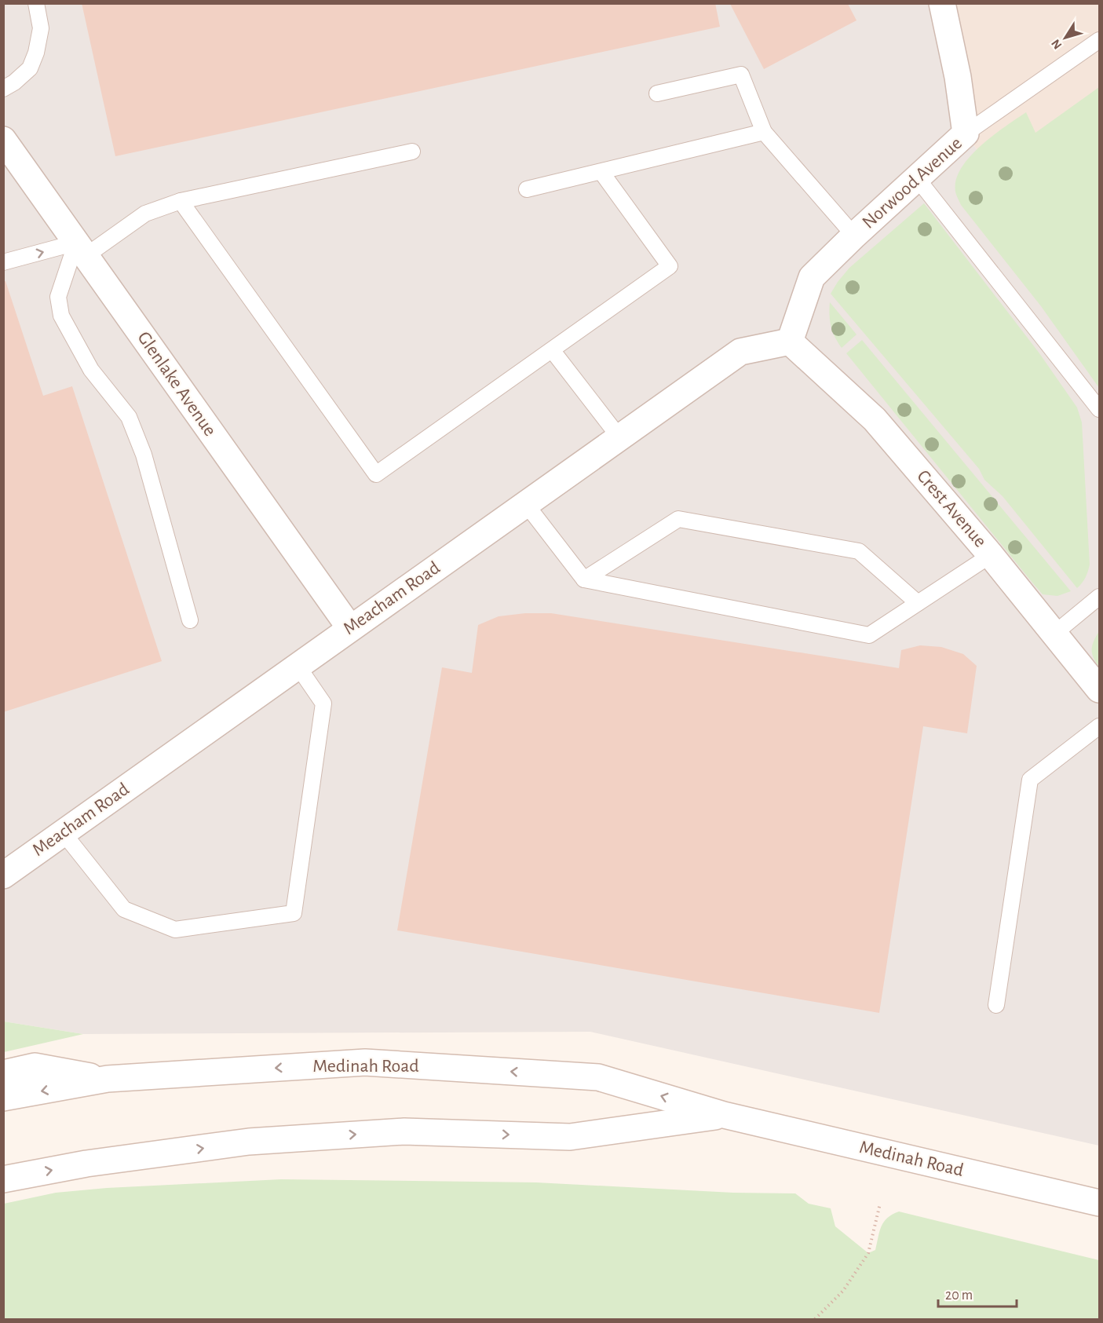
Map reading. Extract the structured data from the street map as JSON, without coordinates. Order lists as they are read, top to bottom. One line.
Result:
{"streets":{"street":["Norwood Avenue","Glenlake Avenue","Crest Avenue","Meacham Road","Medinah Road"]},"crossings":[["Norwood Avenue","Crest Avenue"],["Norwood Avenue","Meacham Road"],["Glenlake Avenue","Meacham Road"],["Crest Avenue","Meacham Road"]],"scale_bar":"20 m","north":"bottom left"}
